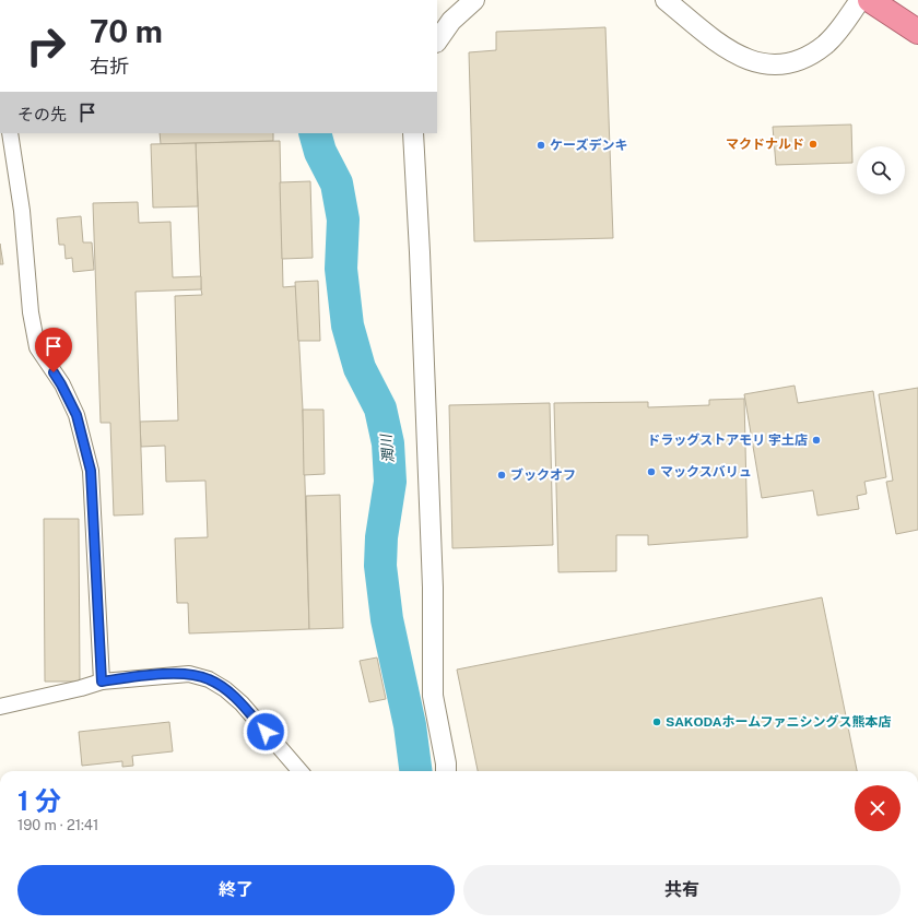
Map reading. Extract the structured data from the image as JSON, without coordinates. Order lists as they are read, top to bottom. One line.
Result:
{"water":["潤川"],"places":["マクドナルド","ケーズデンキ","ドラッグストアモリ 宇土店","マックスバリュ","ブックオフ","SAKODAホームファニシングス熊本店"],"page":{"turn":["70 m","右折"],"then":"その先","heading":["1 分","190 m · 21:41"],"buttons":["終了","共有"]}}
